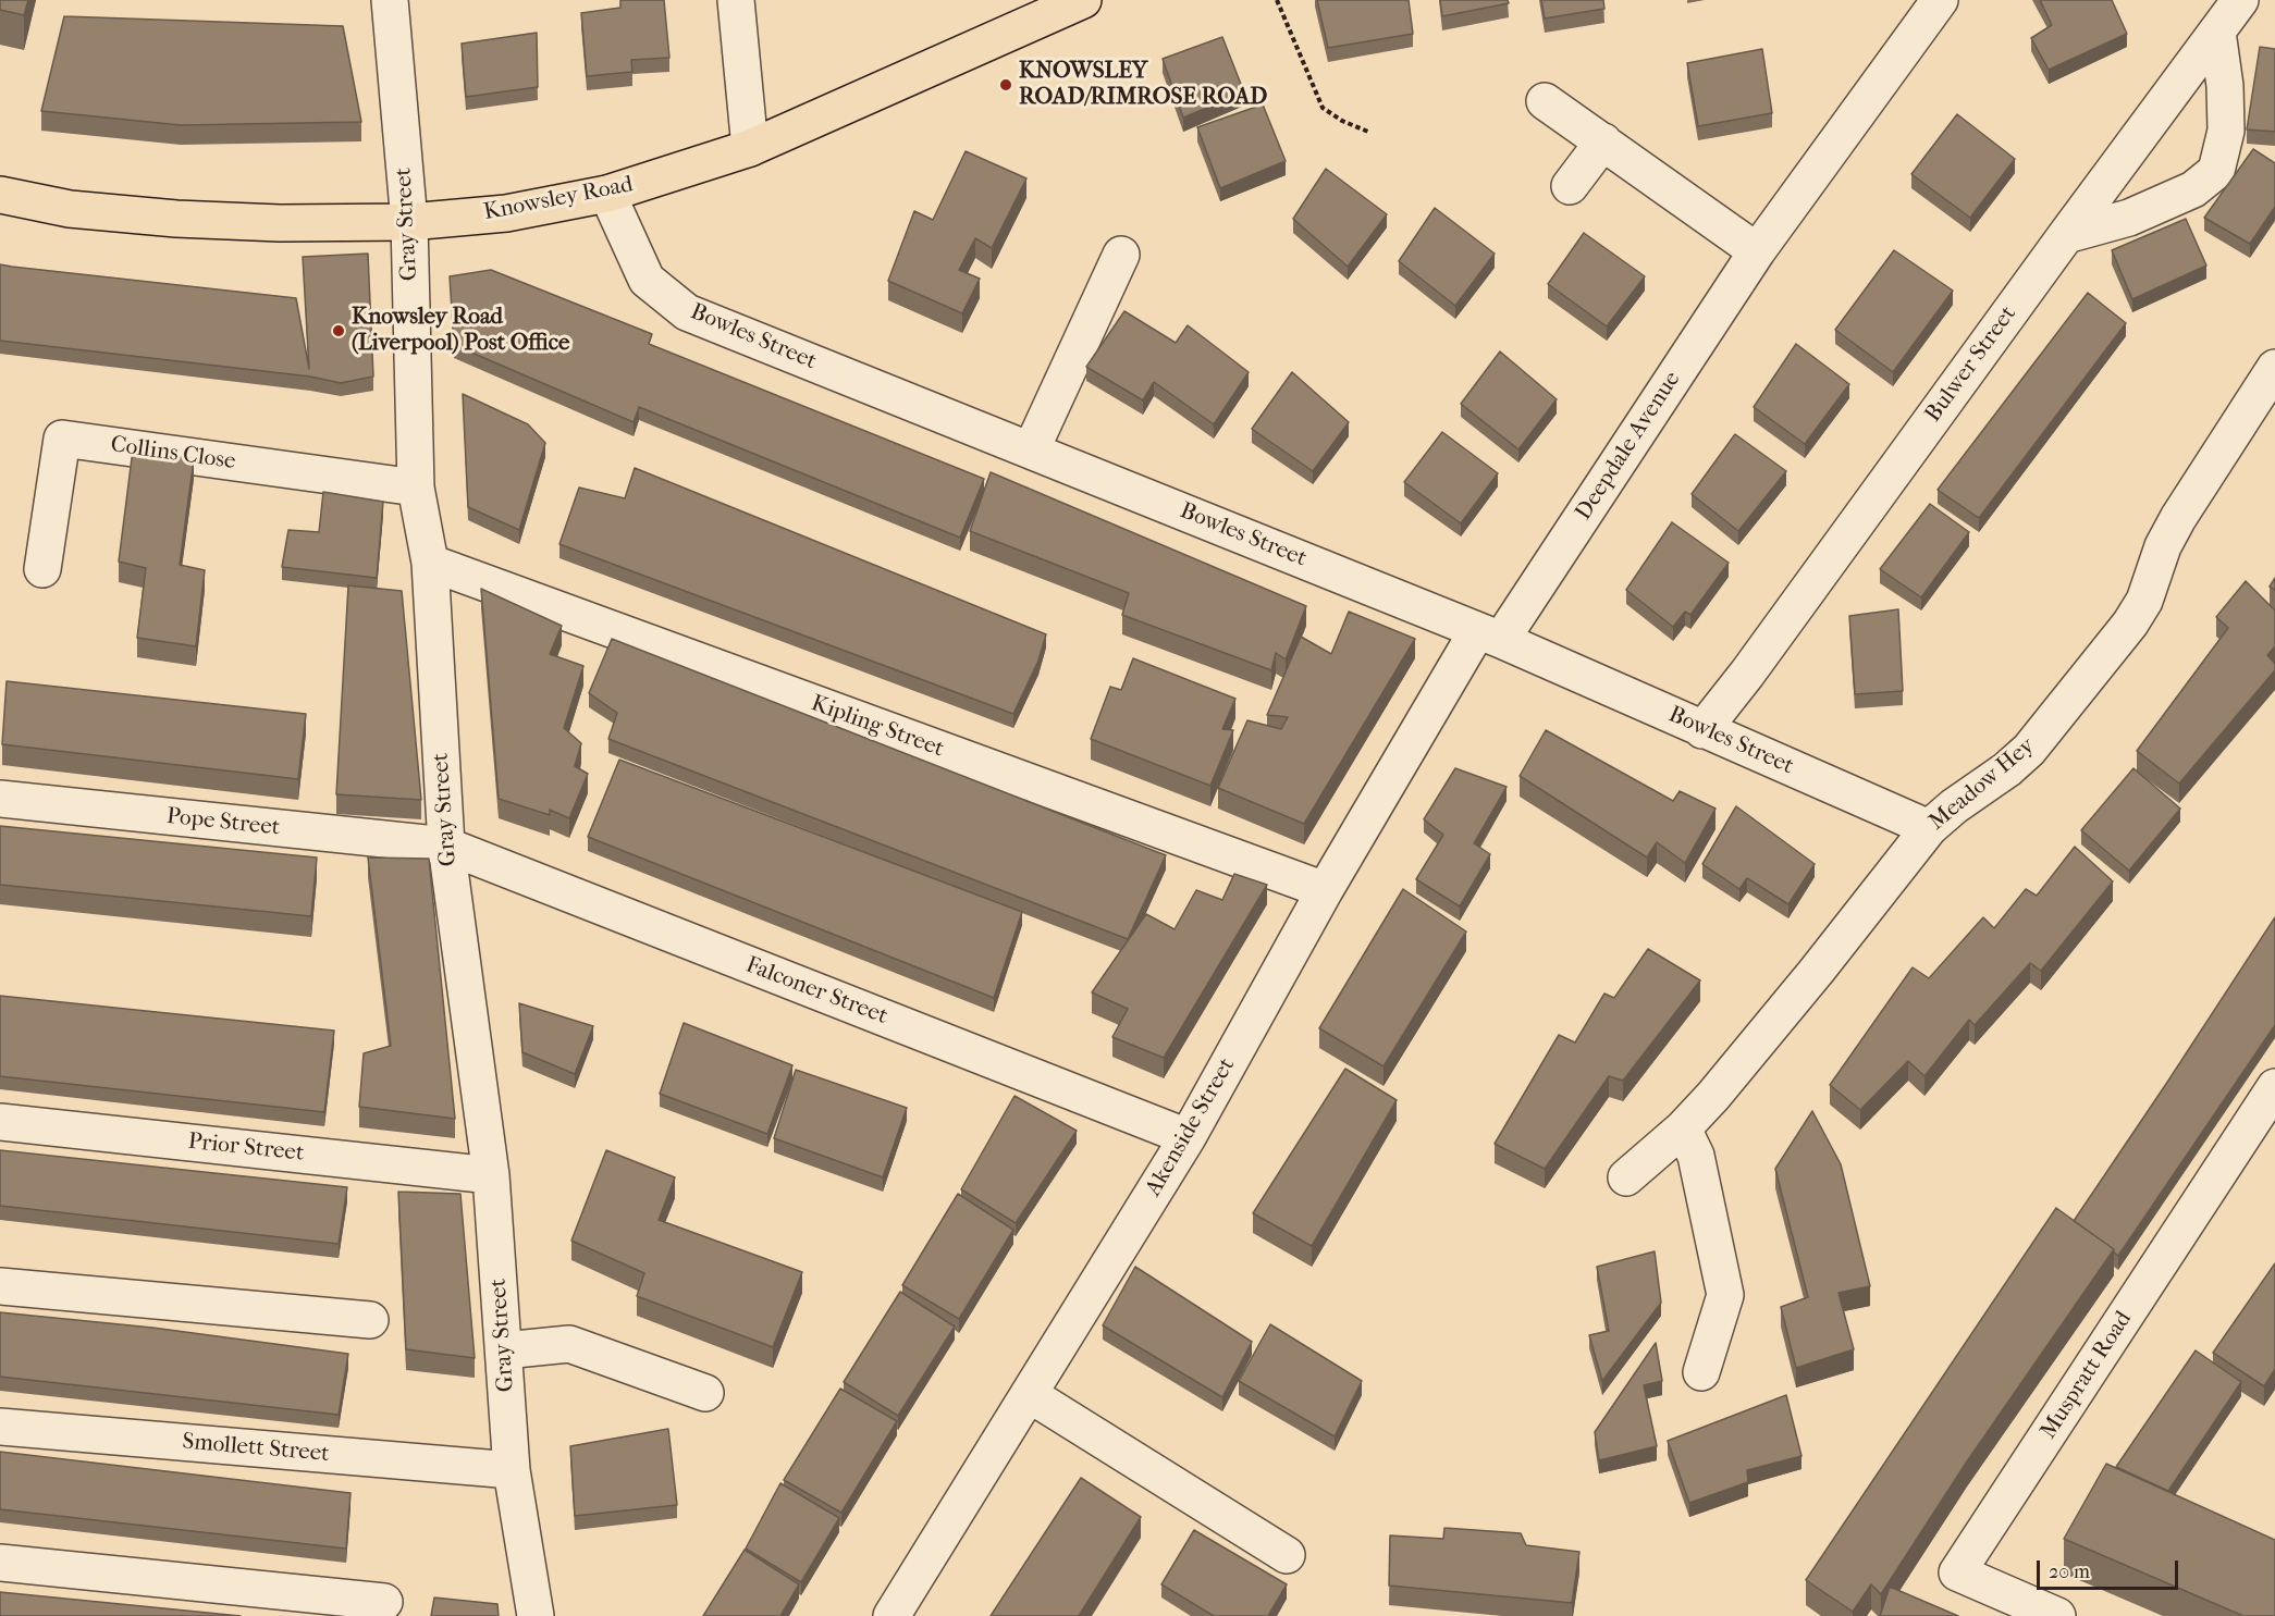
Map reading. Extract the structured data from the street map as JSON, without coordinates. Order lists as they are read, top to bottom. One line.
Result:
{"streets":{"main road":["Knowsley Road"],"street":["Gray Street","Bowles Street","Bulwer Street","Deepdale Avenue","Collins Close","Kipling Street","Meadow Hey","Pope Street","Falconer Street","Akenside Street","Prior Street","Muspratt Road","Smollett Street"]},"crossings":[["Knowsley Road","Gray Street"],["Knowsley Road","Bowles Street"],["Gray Street","Collins Close"],["Gray Street","Kipling Street"],["Gray Street","Pope Street"],["Gray Street","Falconer Street"],["Gray Street","Prior Street"],["Gray Street","Smollett Street"],["Bowles Street","Bulwer Street"],["Bowles Street","Deepdale Avenue"],["Bowles Street","Meadow Hey"],["Bowles Street","Akenside Street"],["Deepdale Avenue","Akenside Street"],["Kipling Street","Akenside Street"],["Pope Street","Falconer Street"],["Falconer Street","Akenside Street"]],"places":["KNOWSLEY ROAD/RIMROSE ROAD","Knowsley Road (Liverpool) Post Office"],"scale_bar":"20 m"}
